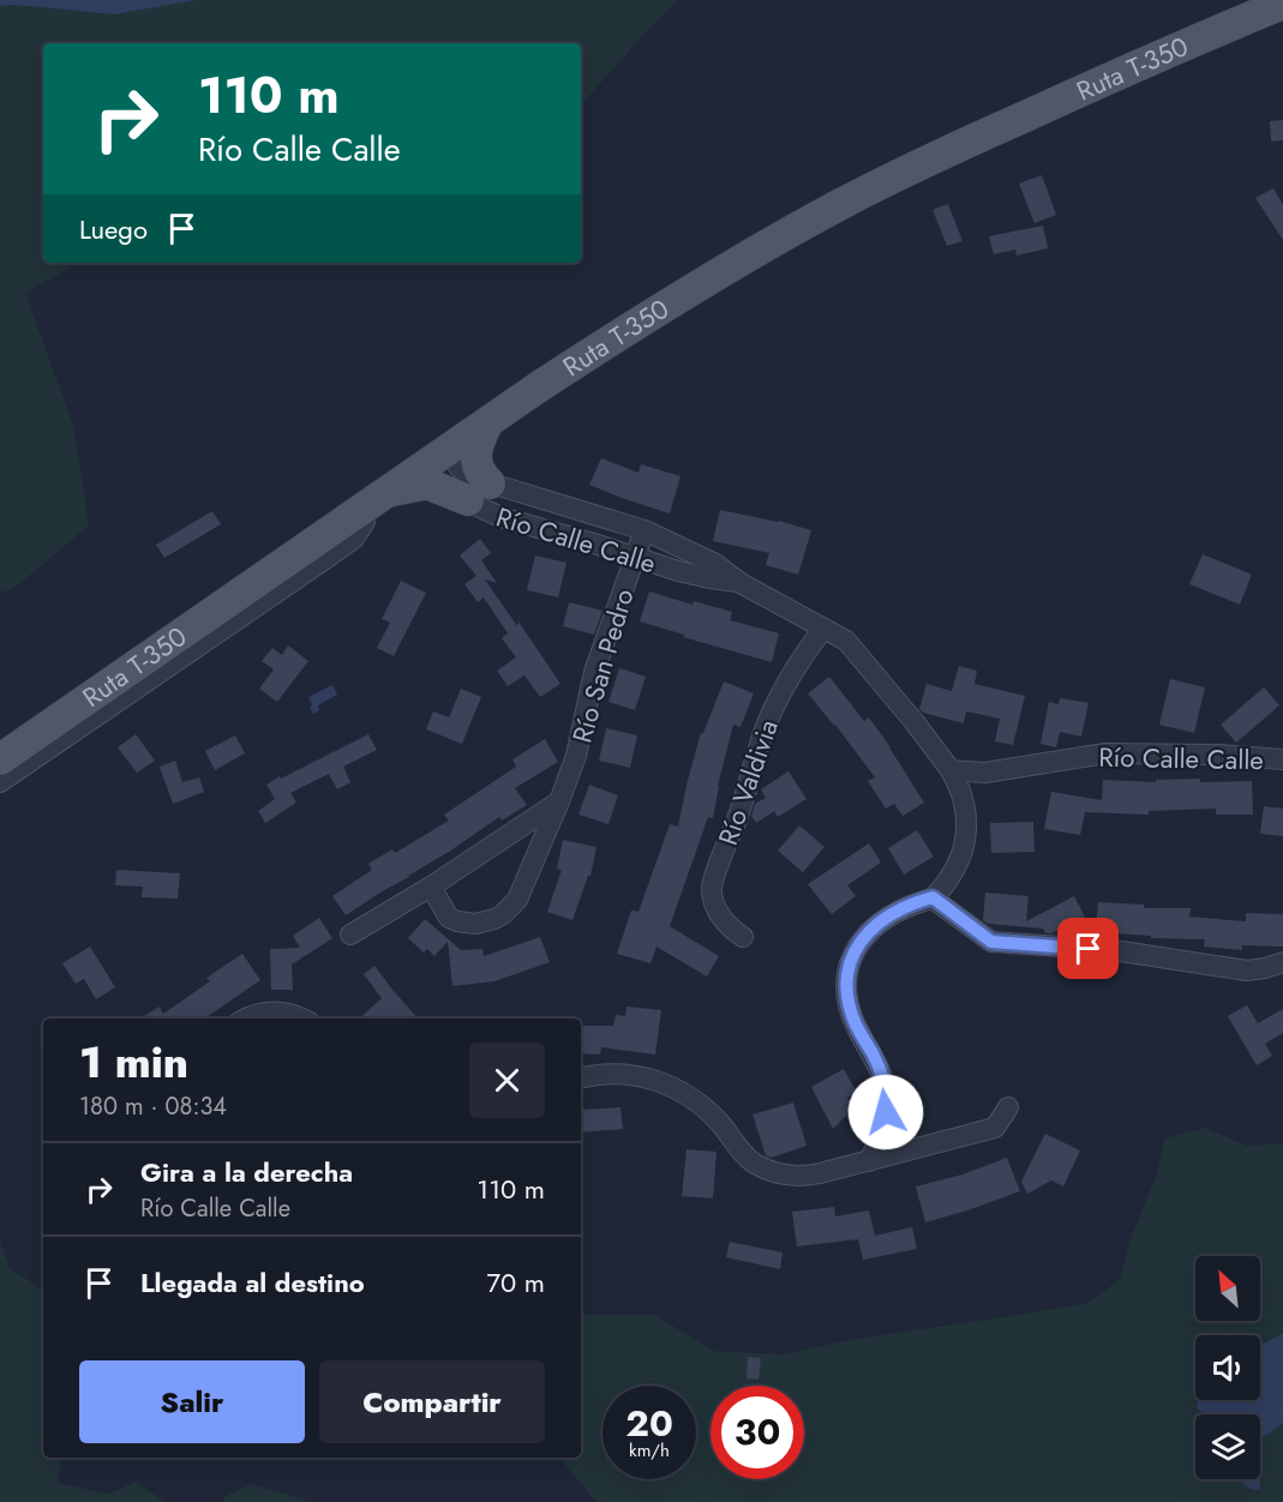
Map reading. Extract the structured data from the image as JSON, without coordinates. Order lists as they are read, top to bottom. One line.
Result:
{"streets":{"main road":["Ruta T-350"],"street":["Río Calle Calle","Río San Pedro","Río Valdivia"]},"crossings":[["Ruta T-350","Río Calle Calle"],["Río Calle Calle","Río San Pedro"],["Río Calle Calle","Río Valdivia"]],"north":"top left","page":{"turn":["110 m","Río Calle Calle"],"then":"Luego","heading":["1 min","180 m · 08:34"],"list":[{"name":"Gira a la derecha","note":"Río Calle Calle","value":"110 m"},{"name":"Llegada al destino","value":"70 m"}],"buttons":["Salir","Compartir"],"speed":"20 km/h","limit":"30"}}
